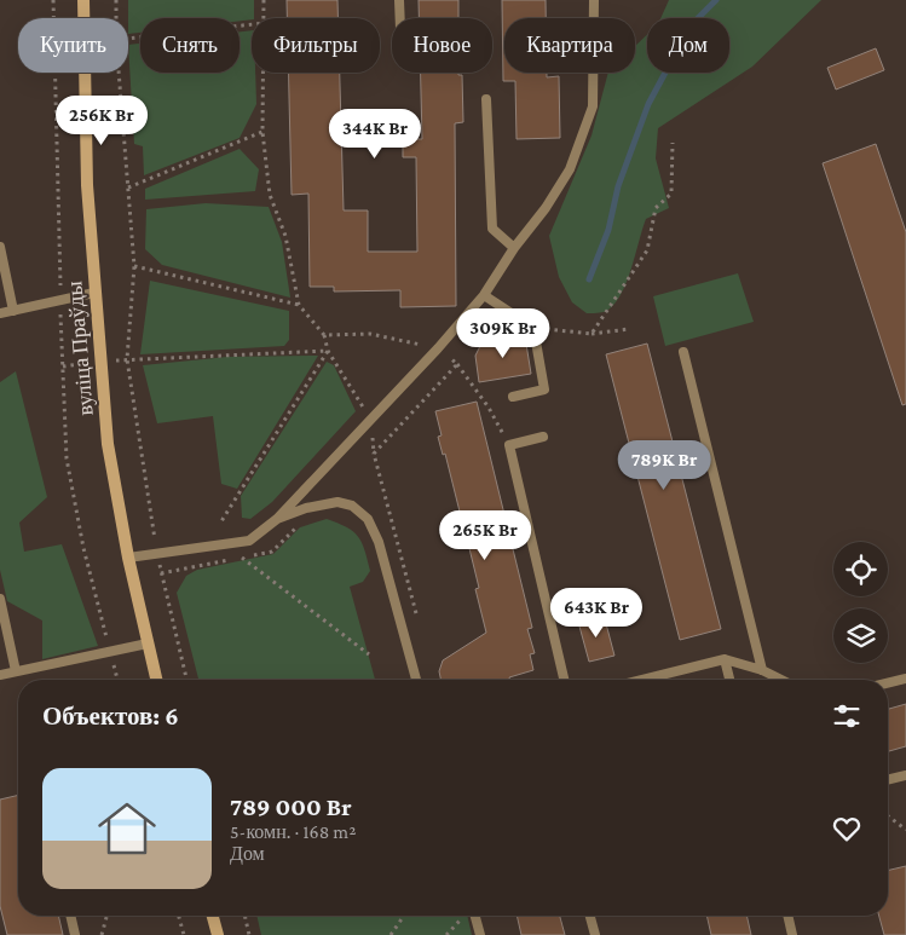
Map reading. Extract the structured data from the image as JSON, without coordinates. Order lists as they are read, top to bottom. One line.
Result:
{"streets":{"main road":["вуліца Праўды"]},"page":{"chip":["Купить","Снять","Фильтры","Новое","Квартира","Дом"],"price":["256K Br","344K Br","309K Br","789K Br","265K Br","643K Br"],"heading":"Объектов: 6","list":[{"name":"789 000 Br","note":"5-комн. · 168 m² · Дом"}]}}
